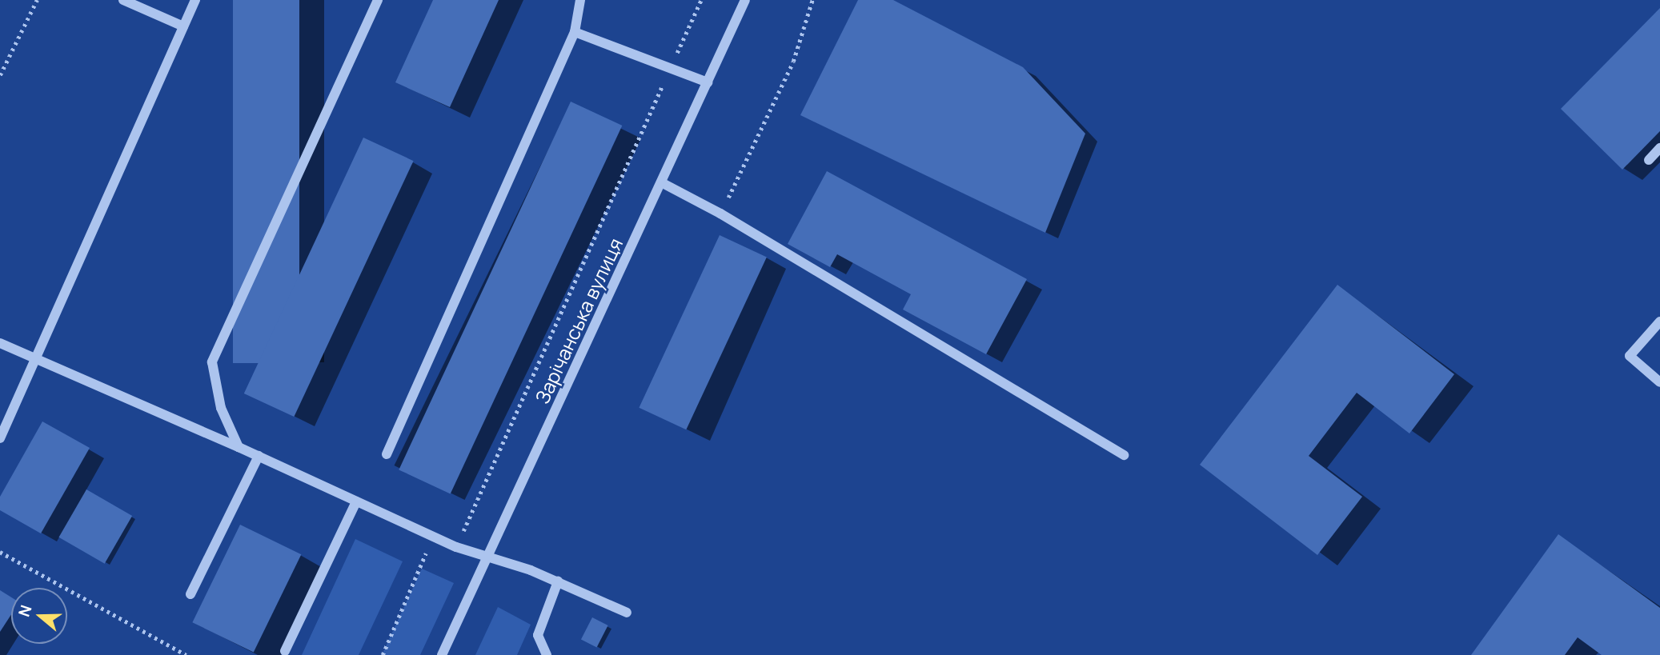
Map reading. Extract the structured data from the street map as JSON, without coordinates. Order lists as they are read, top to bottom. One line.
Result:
{"streets":{"street":["Зарічанська вулиця"]},"north":"left"}
